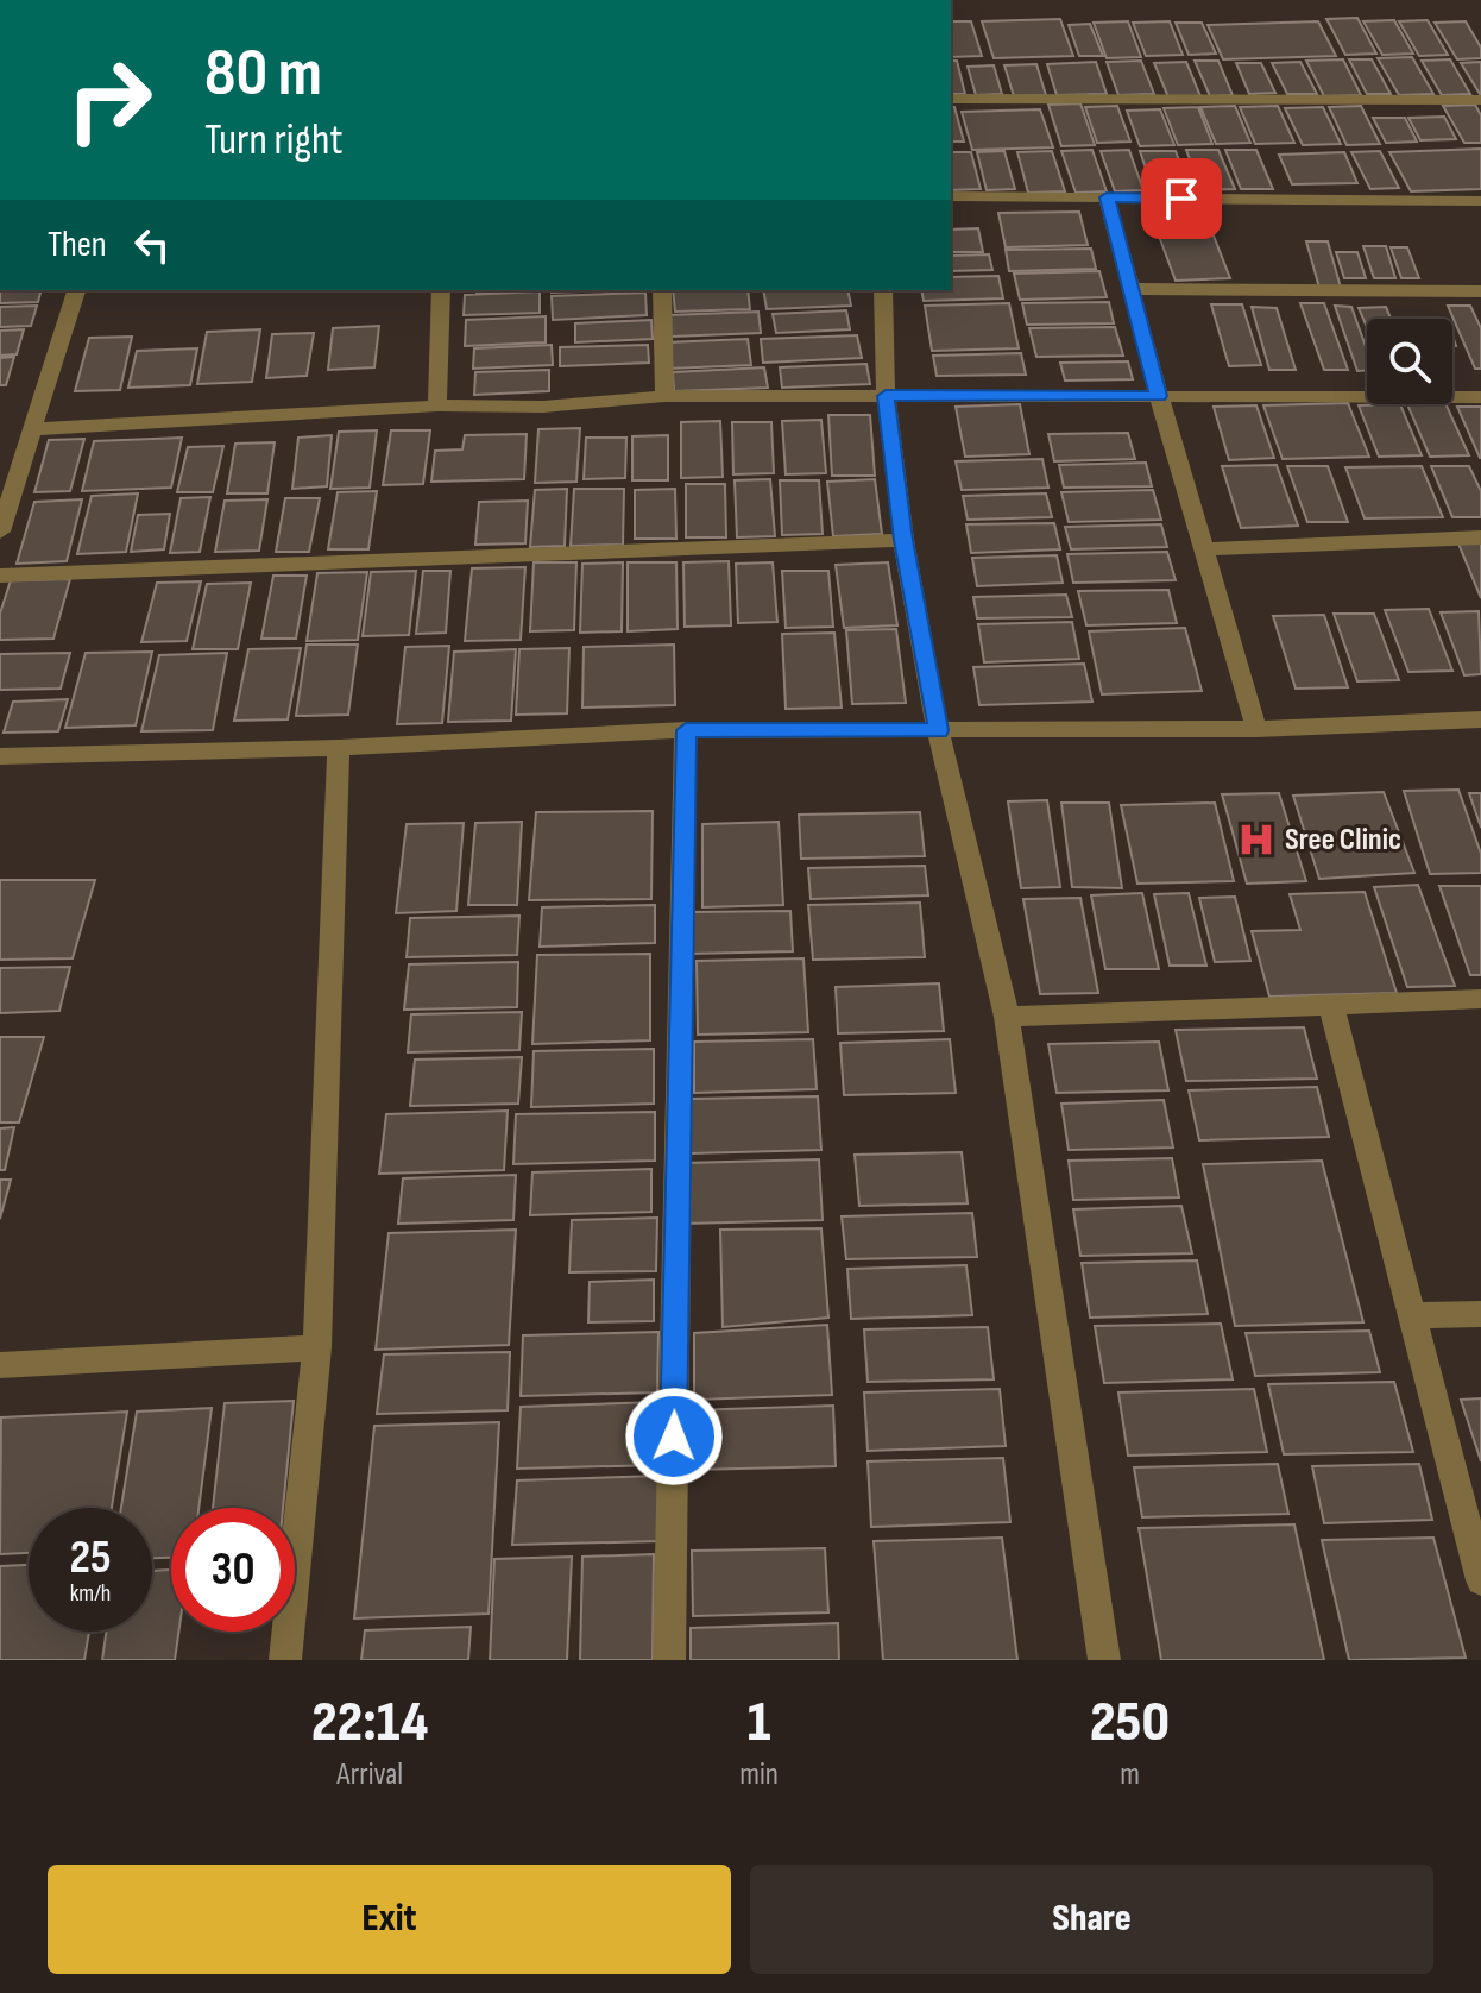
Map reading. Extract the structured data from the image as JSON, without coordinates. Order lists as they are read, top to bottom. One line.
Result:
{"places":{"hospital":["Sree Clinic"]},"page":{"turn":["80 m","Turn right"],"then":"Then","speed":"25 km/h","limit":"30","eta":["22:14","Arrival","1","min","250","m"],"buttons":["Exit","Share"]}}
